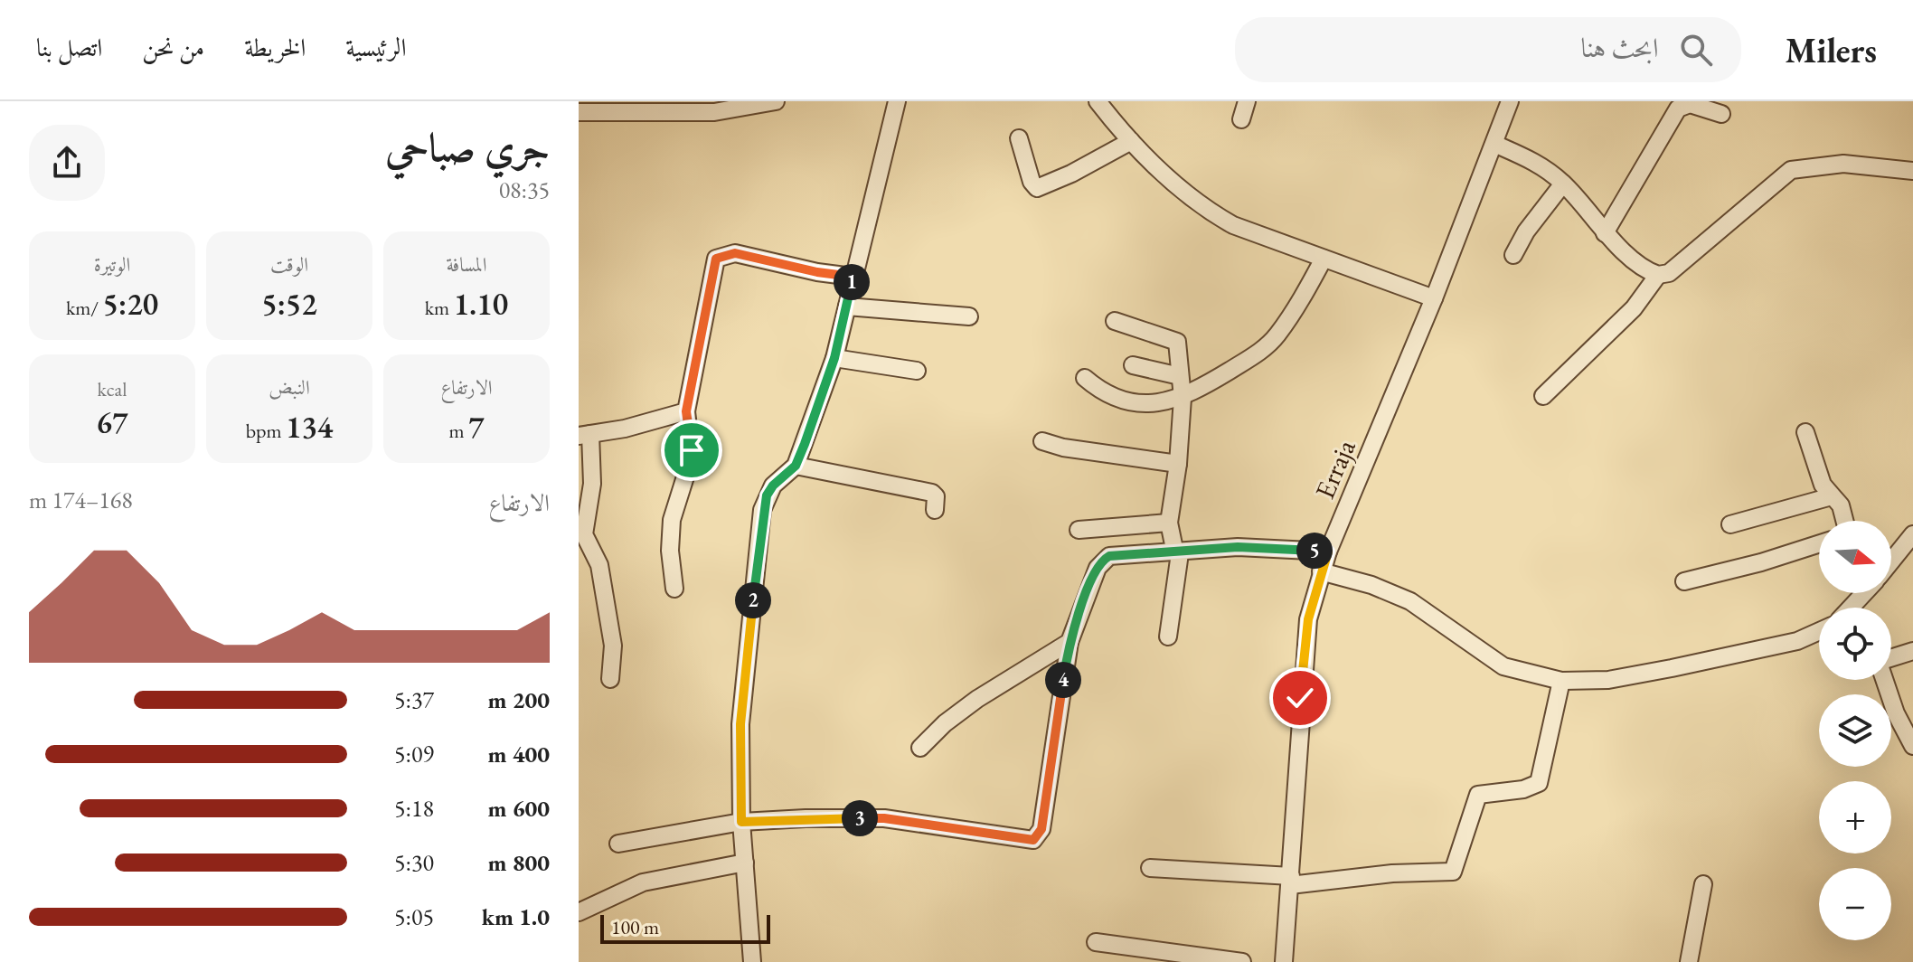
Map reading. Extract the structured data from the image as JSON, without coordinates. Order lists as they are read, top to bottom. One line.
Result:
{"streets":{"street":["Erraja"]},"scale_bar":"100 m","north":"right","page":{"header":"Milers","search":"ابحث هنا","nav":["الرئيسية","الخريطة","من نحن","اتصل بنا"],"heading":["جري صباحي","08:35"],"stats":[["المسافة","1.10 km"],["الوقت","5:52"],["الوتيرة","5:20 /km"],["الارتفاع","7 m"],["النبض","134 bpm"],["kcal","67"]],"pins":["1","5","2","4","3"],"chart":["الارتفاع","168–174 m"],"map_buttons":["+","−"],"list":[{"name":"200 m","note":"5:37"},{"name":"400 m","note":"5:09"},{"name":"600 m","note":"5:18"},{"name":"800 m","note":"5:30"},{"name":"1.0 km","note":"5:05"}],"scale":"100 m"}}
